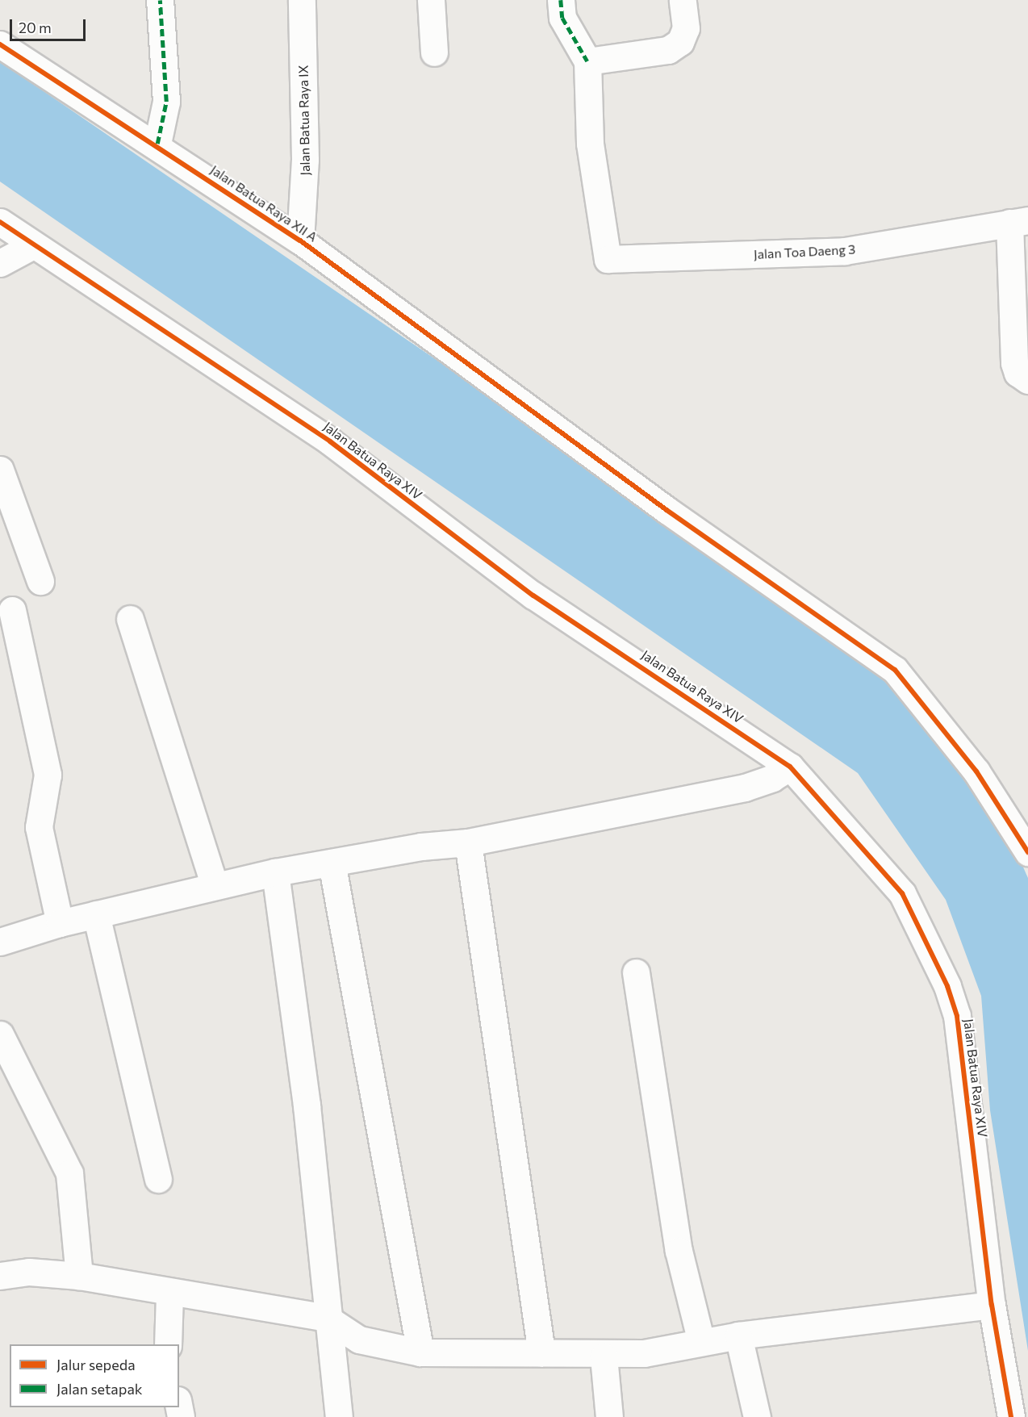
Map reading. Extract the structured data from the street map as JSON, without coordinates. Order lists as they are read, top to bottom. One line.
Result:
{"streets":{"street":["Jalan Batua Raya IX","Jalan Batua Raya XII A","Jalan Toa Daeng 3","Jalan Batua Raya XIV"]},"crossings":[["Jalan Batua Raya IX","Jalan Batua Raya XII A"]],"legend":["Jalur sepeda","Jalan setapak"],"scale_bar":"20 m"}
